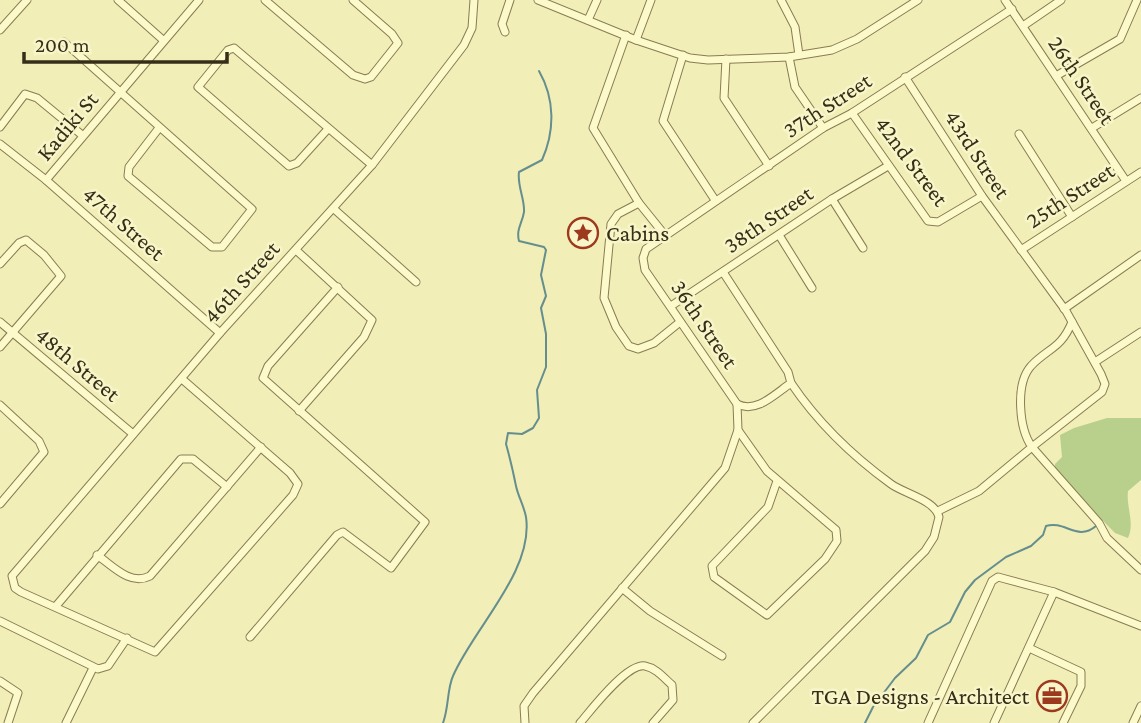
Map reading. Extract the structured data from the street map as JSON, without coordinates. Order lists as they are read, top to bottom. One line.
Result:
{"streets":{"street":["26th Street","37th Street","Kadiki St","43rd Street","42nd Street","25th Street","38th Street","47th Street","46th Street","36th Street","48th Street"]},"crossings":[["26th Street","37th Street"],["26th Street","25th Street"],["37th Street","43rd Street"],["37th Street","42nd Street"],["37th Street","36th Street"],["Kadiki St","47th Street"],["43rd Street","42nd Street"],["43rd Street","25th Street"],["42nd Street","38th Street"],["38th Street","36th Street"],["47th Street","46th Street"],["46th Street","48th Street"]],"places":{"place":["Cabins"],"office":["TGA Designs - Architect"]},"scale_bar":"200 m"}
